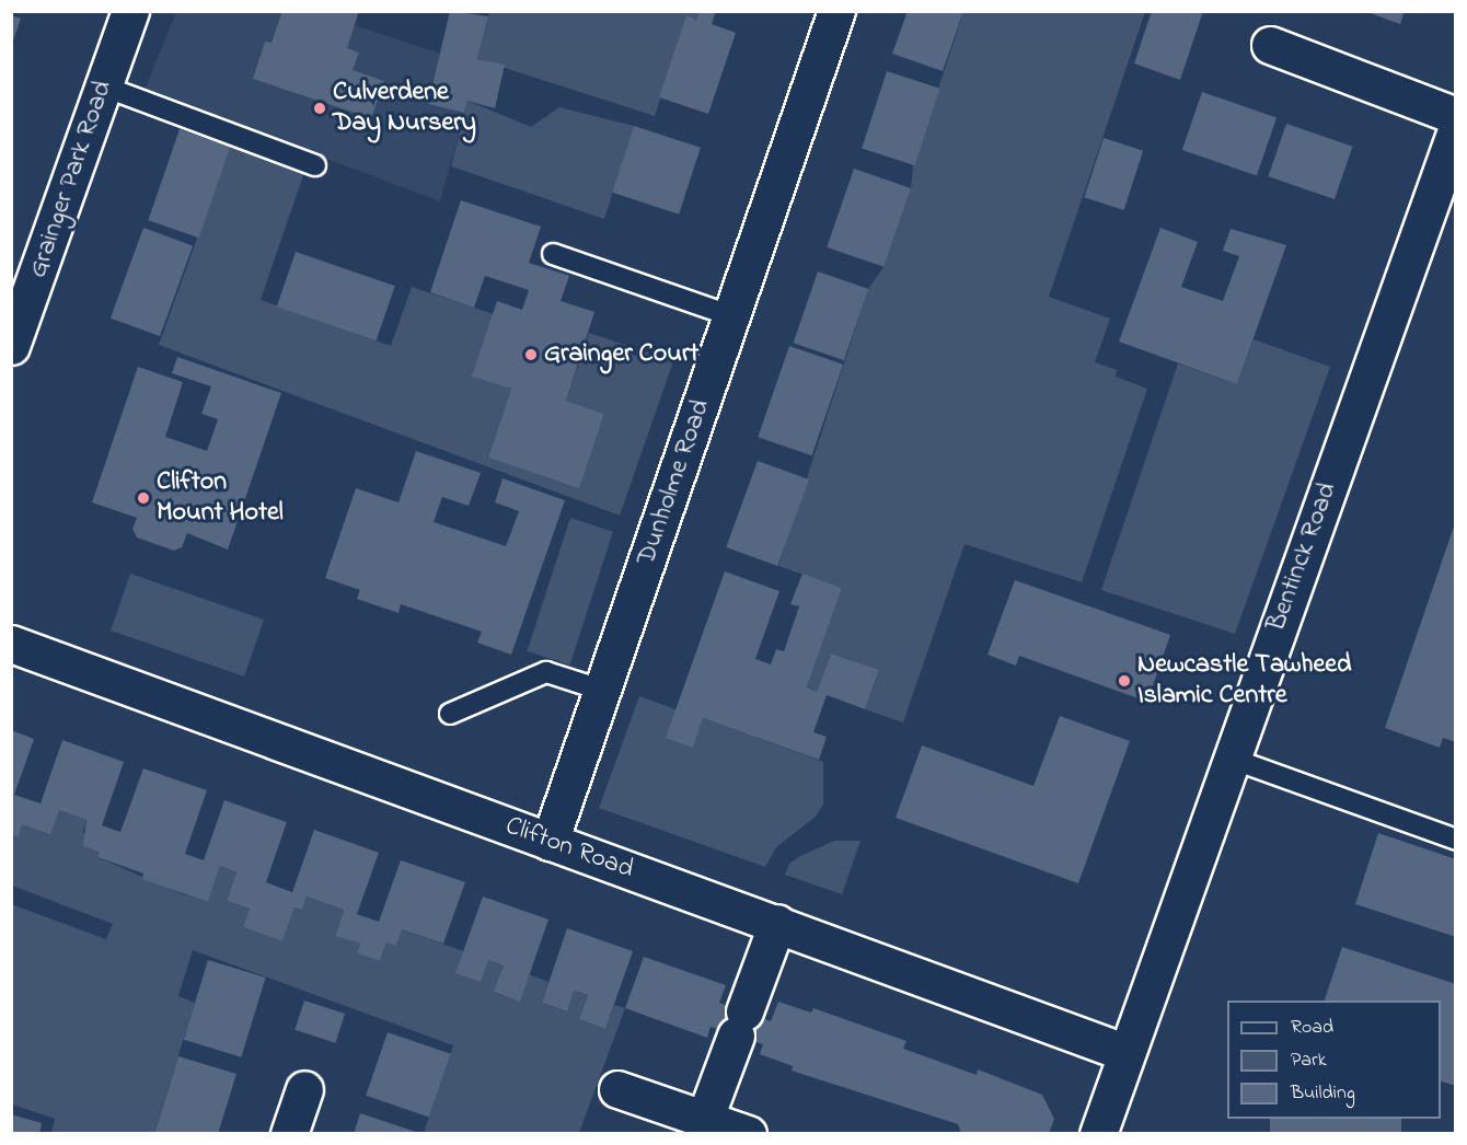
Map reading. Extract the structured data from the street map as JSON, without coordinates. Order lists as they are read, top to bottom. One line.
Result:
{"streets":{"street":["Grainger Park Road","Dunholme Road","Bentinck Road","Clifton Road"]},"crossings":[["Dunholme Road","Clifton Road"],["Bentinck Road","Clifton Road"]],"places":["Culverdene Day Nursery","Grainger Court","Clifton Mount Hotel","Newcastle Tawheed Islamic Centre"],"legend":["Road","Park","Building"]}
